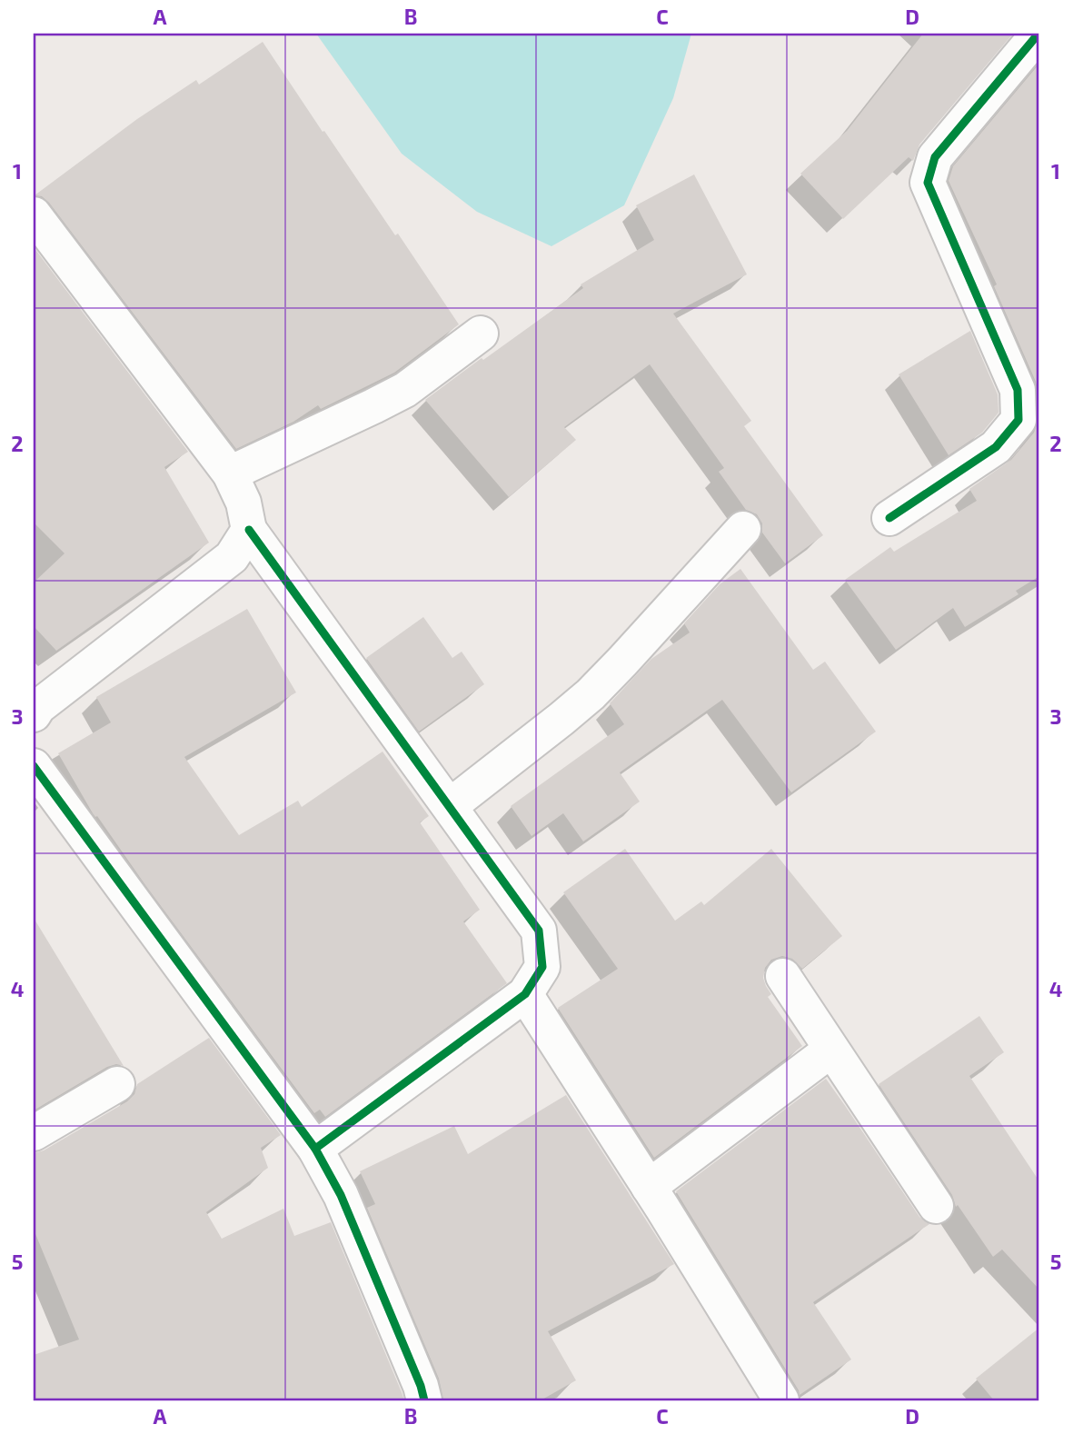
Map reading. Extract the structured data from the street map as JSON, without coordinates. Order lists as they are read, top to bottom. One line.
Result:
{"grid":{"columns":["A","B","C","D"],"rows":["1","2","3","4","5"]}}
